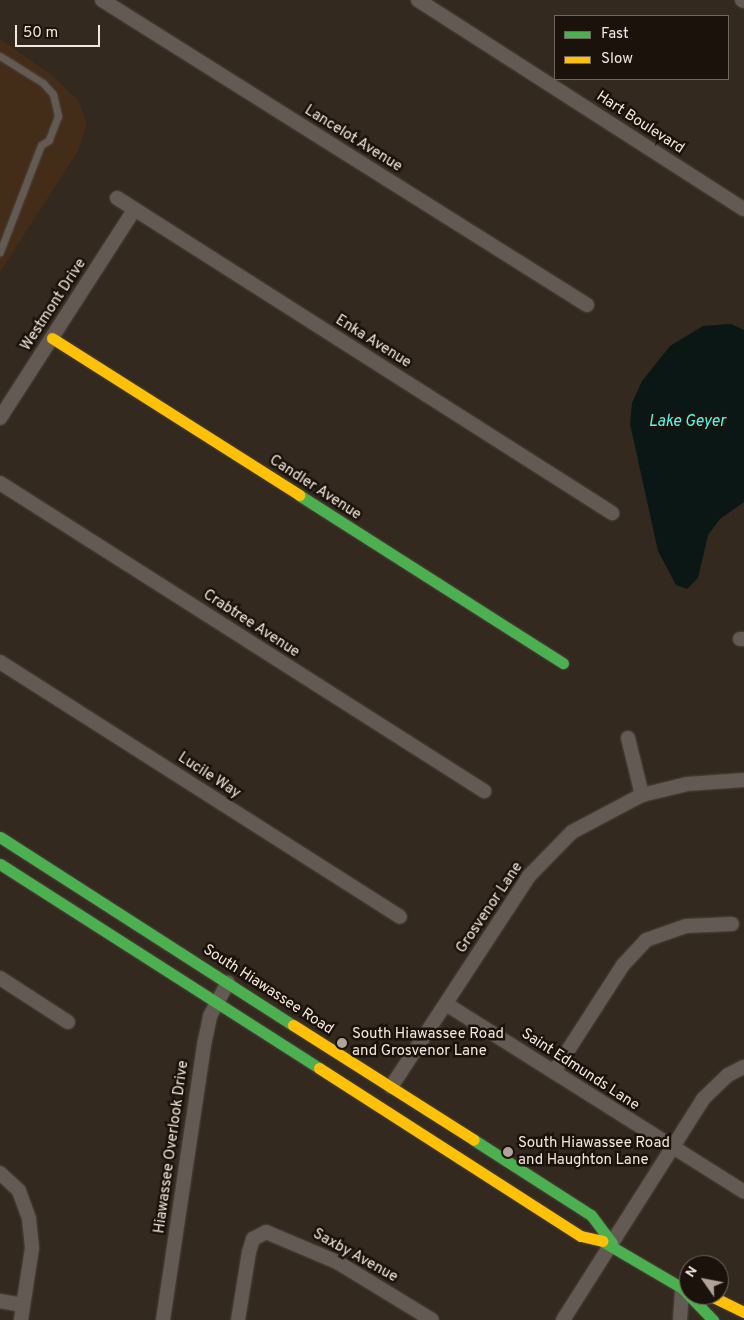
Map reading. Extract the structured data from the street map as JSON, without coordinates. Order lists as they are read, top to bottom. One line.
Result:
{"streets":{"street":["Hart Boulevard","Lancelot Avenue","Westmont Drive","Enka Avenue","Candler Avenue","Crabtree Avenue","Lucile Way","Grosvenor Lane","South Hiawassee Road","Saint Edmunds Lane","Hiawassee Overlook Drive","Saxby Avenue"]},"crossings":[["Westmont Drive","Enka Avenue"],["Westmont Drive","Candler Avenue"],["Grosvenor Lane","South Hiawassee Road"],["Grosvenor Lane","Saint Edmunds Lane"],["South Hiawassee Road","Hiawassee Overlook Drive"]],"water":["Lake Geyer"],"places":["South Hiawassee Road and Grosvenor Lane","South Hiawassee Road and Haughton Lane"],"legend":["Fast","Slow"],"scale_bar":"50 m","north":"top left"}
